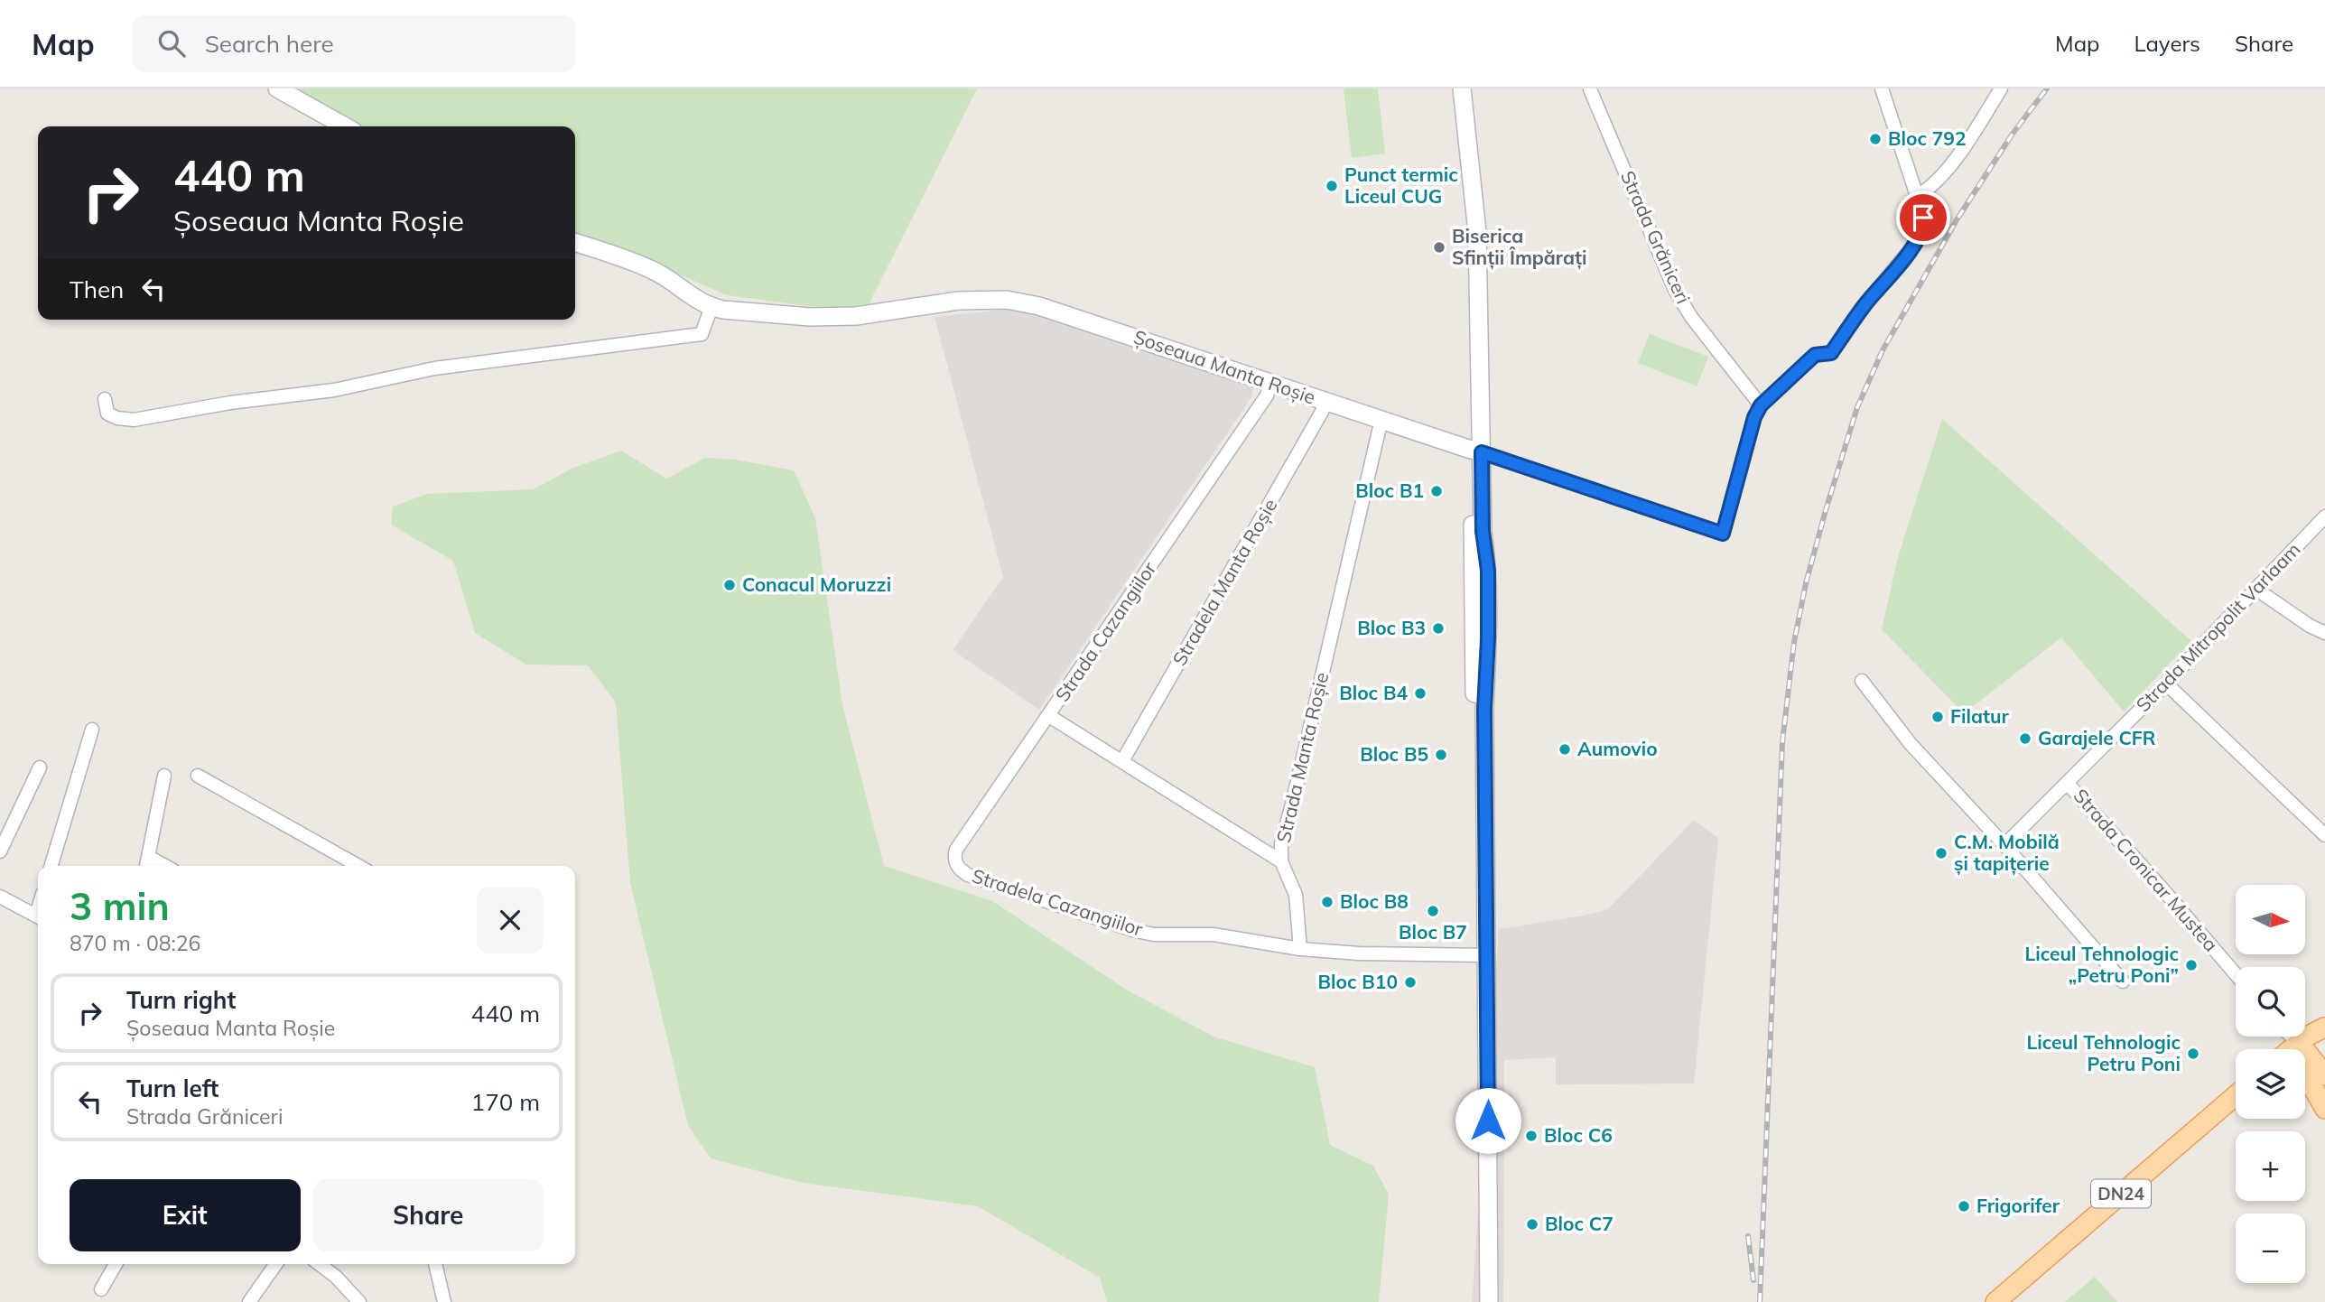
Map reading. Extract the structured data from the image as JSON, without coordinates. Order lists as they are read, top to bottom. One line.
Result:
{"streets":{"main road":["Șoseaua Manta Roșie","DN24"],"street":["Strada Grăniceri","Stradela Manta Roșie","Strada Mitropolit Varlaam","Strada Cazangiilor","Strada Manta Roșie","Strada Cronicar Mustea","Stradela Cazangiilor"]},"crossings":[["Strada Grăniceri","Șoseaua Manta Roșie"],["Șoseaua Manta Roșie","Stradela Manta Roșie"],["Șoseaua Manta Roșie","Strada Cazangiilor"],["Șoseaua Manta Roșie","Strada Manta Roșie"],["Stradela Manta Roșie","Strada Cazangiilor"],["Strada Mitropolit Varlaam","Strada Cronicar Mustea"],["Strada Cazangiilor","Strada Manta Roșie"],["Strada Cazangiilor","Stradela Cazangiilor"],["Strada Manta Roșie","Stradela Cazangiilor"]],"places":["Bloc 792","Punct termic Liceul CUG","Biserica Sfinții Împărați","Bloc B1","Conacul Moruzzi","Bloc B3","Bloc B4","Filatur","Garajele CFR","Aumovio","Bloc B5","C.M. Mobilă și tapițerie","Bloc B8","Bloc B7","Liceul Tehnologic „Petru Poni”","Bloc B10","Liceul Tehnologic Petru Poni","Bloc C6","Frigorifer","Bloc C7"],"north":"right","page":{"header":"Map","search":"Search here","nav":["Map","Layers","Share"],"turn":["440 m","Șoseaua Manta Roșie"],"then":"Then","heading":["3 min","870 m · 08:26"],"map_buttons":["+","−"],"list":[{"name":"Turn right","note":"Șoseaua Manta Roșie","value":"440 m"},{"name":"Turn left","note":"Strada Grăniceri","value":"170 m"}],"buttons":["Exit","Share"]}}
